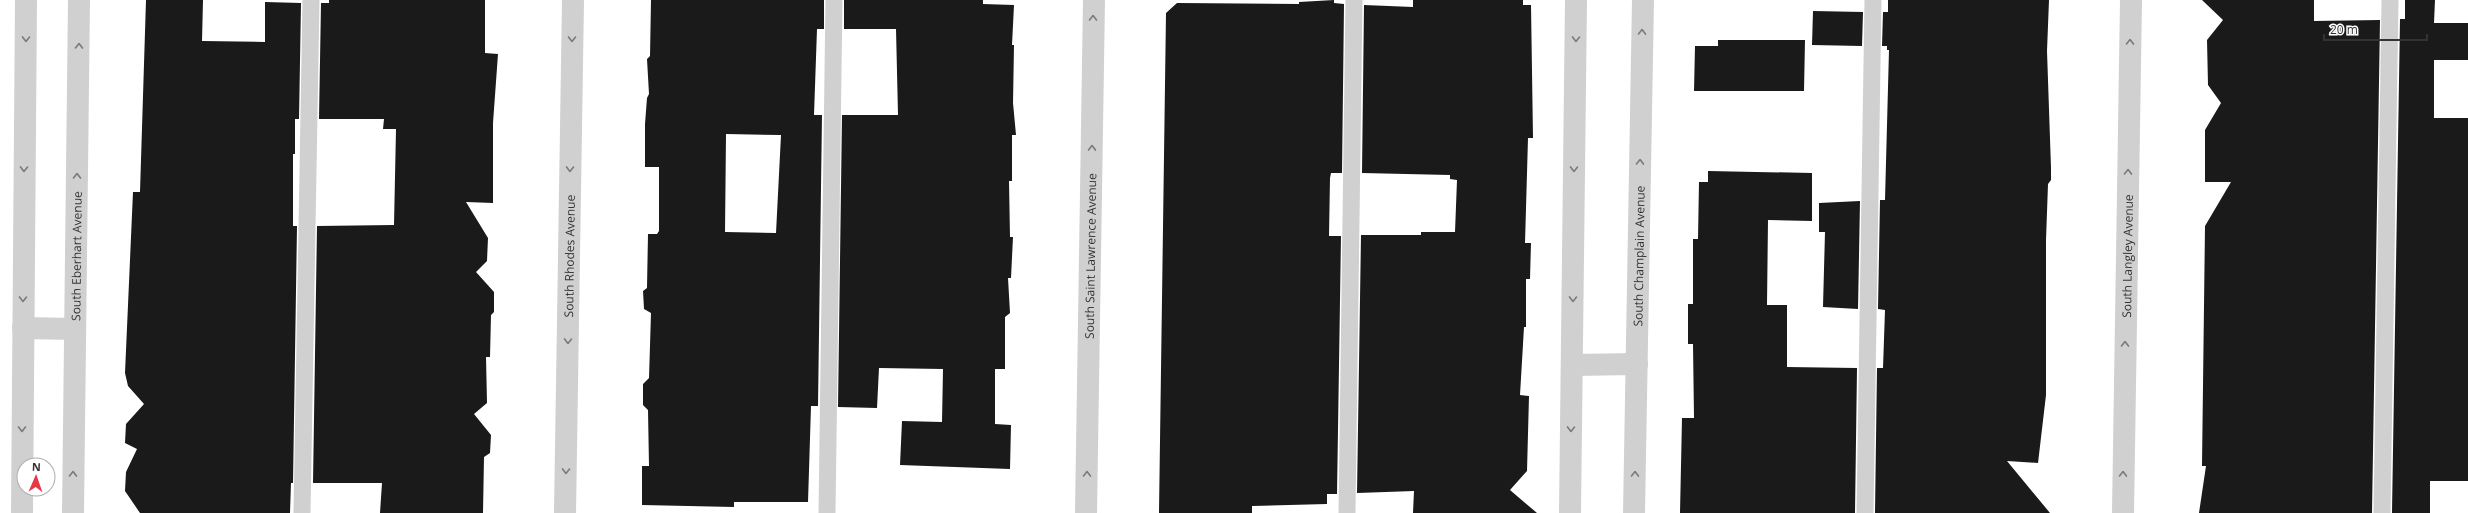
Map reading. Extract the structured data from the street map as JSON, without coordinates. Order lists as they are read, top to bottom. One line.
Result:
{"streets":{"street":["South Rhodes Avenue","South Saint Lawrence Avenue","South Langley Avenue","South Eberhart Avenue","South Champlain Avenue"]},"one_way":["South Rhodes Avenue","South Saint Lawrence Avenue","South Langley Avenue"],"scale_bar":"20 m","north":"top"}
